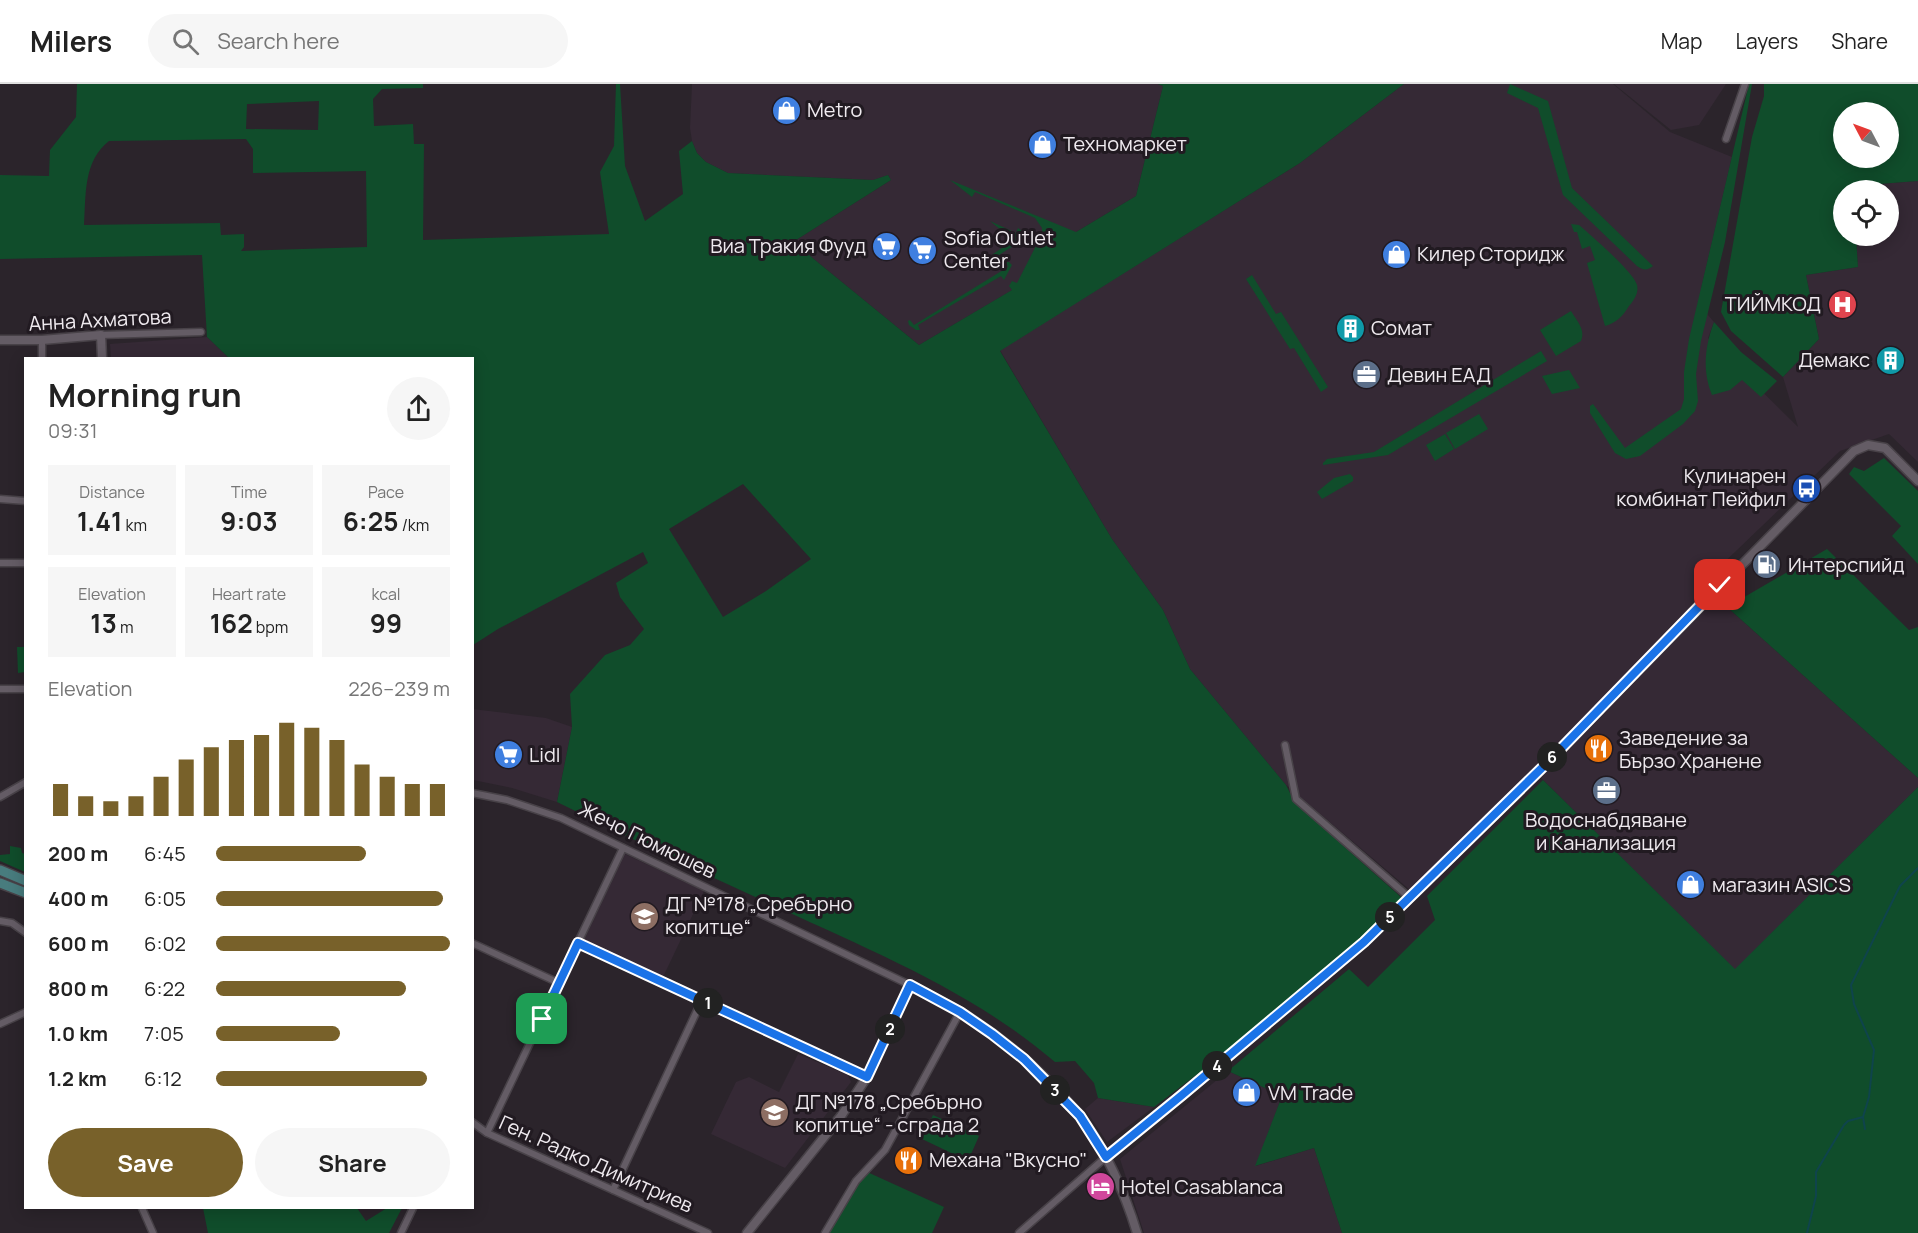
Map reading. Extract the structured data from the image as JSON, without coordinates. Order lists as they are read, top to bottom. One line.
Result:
{"streets":{"street":["Анна Ахматова","Жечо Гюмюшев","Ген. Радко Димитриев"]},"places":{"shop":["Metro","Техномаркет","Килер Сторидж","магазин ASICS","VM Trade"],"supermarket":["Виа Тракия Фууд","Sofia Outlet Center","Lidl"],"hospital":["ТИЙМКОД"],"building":["Сомат","Демакс"],"office":["Девин ЕАД","Водоснабдяване и Канализация"],"bus stop":["Кулинарен комбинат Пейфил"],"fuel station":["Интерспийд"],"restaurant":["Заведение за Бързо Хранене","Механа \"Вкусно\""],"school or university":["ДГ №178 „Сребърно копитце“","ДГ №178 „Сребърно копитце“ - сграда 2"],"hotel":["Hotel Casablanca"]},"north":"top left","page":{"header":"Milers","search":"Search here","nav":["Map","Layers","Share"],"heading":["Morning run","09:31"],"stats":[["Distance","1.41 km"],["Time","9:03"],["Pace","6:25 /km"],["Elevation","13 m"],["Heart rate","162 bpm"],["kcal","99"]],"chart":["Elevation","226–239 m"],"pins":["6","5","1","2","4","3"],"list":[{"name":"200 m","note":"6:45"},{"name":"400 m","note":"6:05"},{"name":"600 m","note":"6:02"},{"name":"800 m","note":"6:22"},{"name":"1.0 km","note":"7:05"},{"name":"1.2 km","note":"6:12"}],"buttons":["Save","Share"]}}
